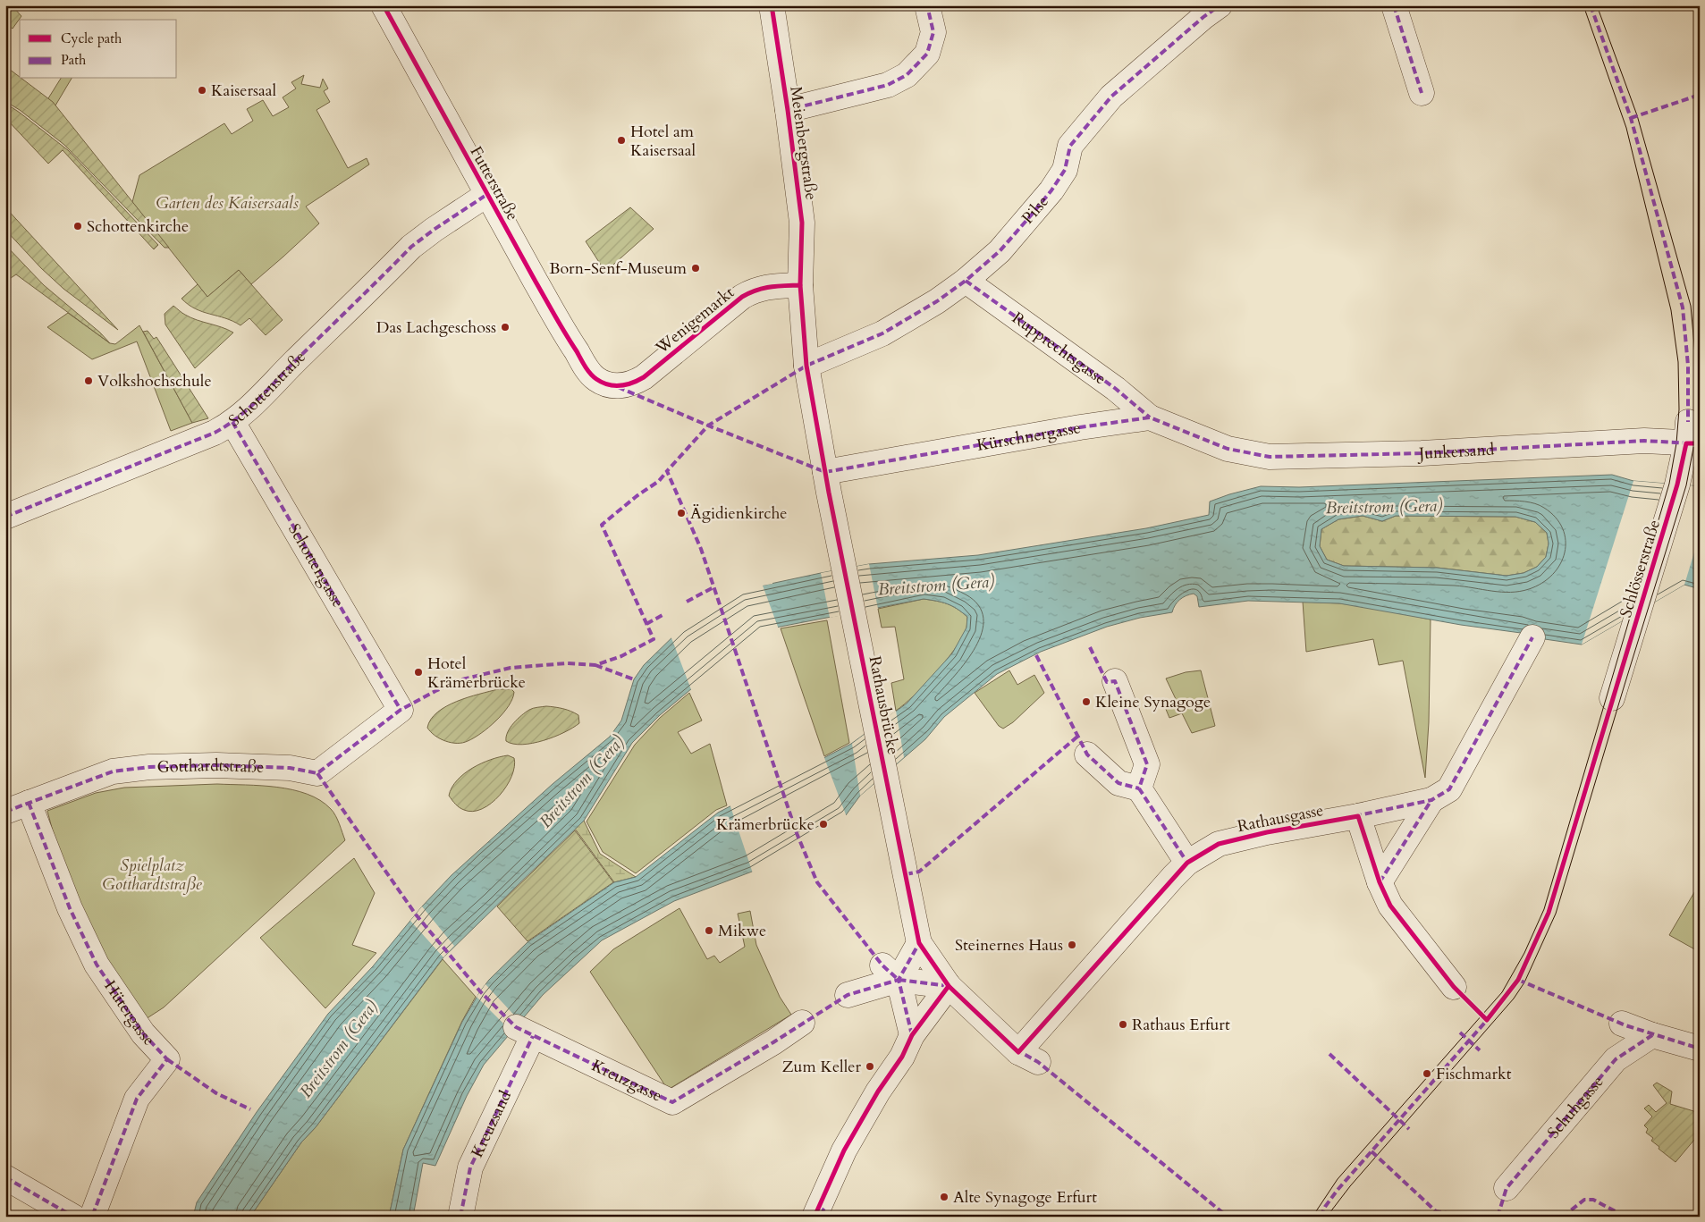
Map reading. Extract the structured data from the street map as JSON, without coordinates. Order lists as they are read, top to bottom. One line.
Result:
{"streets":{"street":["Meienbergstraße","Futterstraße","Pilse","Wenigemarkt","Rupprechtsgasse","Schottenstraße","Kürschnergasse","Junkersand","Schottengasse","Schlösserstraße","Rathausbrücke","Gotthardtstraße","Rathausgasse","Hütergasse","Kreuzgasse","Schuhgasse","Kreuzsand"]},"crossings":[["Meienbergstraße","Wenigemarkt"],["Futterstraße","Wenigemarkt"],["Futterstraße","Schottenstraße"],["Pilse","Rupprechtsgasse"],["Rupprechtsgasse","Kürschnergasse"],["Schottenstraße","Schottengasse"],["Kürschnergasse","Junkersand"],["Kürschnergasse","Rathausbrücke"],["Junkersand","Schlösserstraße"],["Schottengasse","Gotthardtstraße"],["Gotthardtstraße","Hütergasse"],["Kreuzgasse","Kreuzsand"]],"water":["Breitstrom (Gera)"],"parks":["Garten des Kaisersaals","Spielplatz Gotthardtstraße"],"places":["Kaisersaal","Hotel am Kaisersaal","Schottenkirche","Born-Senf-Museum","Das Lachgeschoss","Volkshochschule","Ägidienkirche","Hotel Krämerbrücke","Kleine Synagoge","Krämerbrücke","Mikwe","Steinernes Haus","Rathaus Erfurt","Zum Keller","Fischmarkt","Alte Synagoge Erfurt"],"legend":["Cycle path","Path"]}
